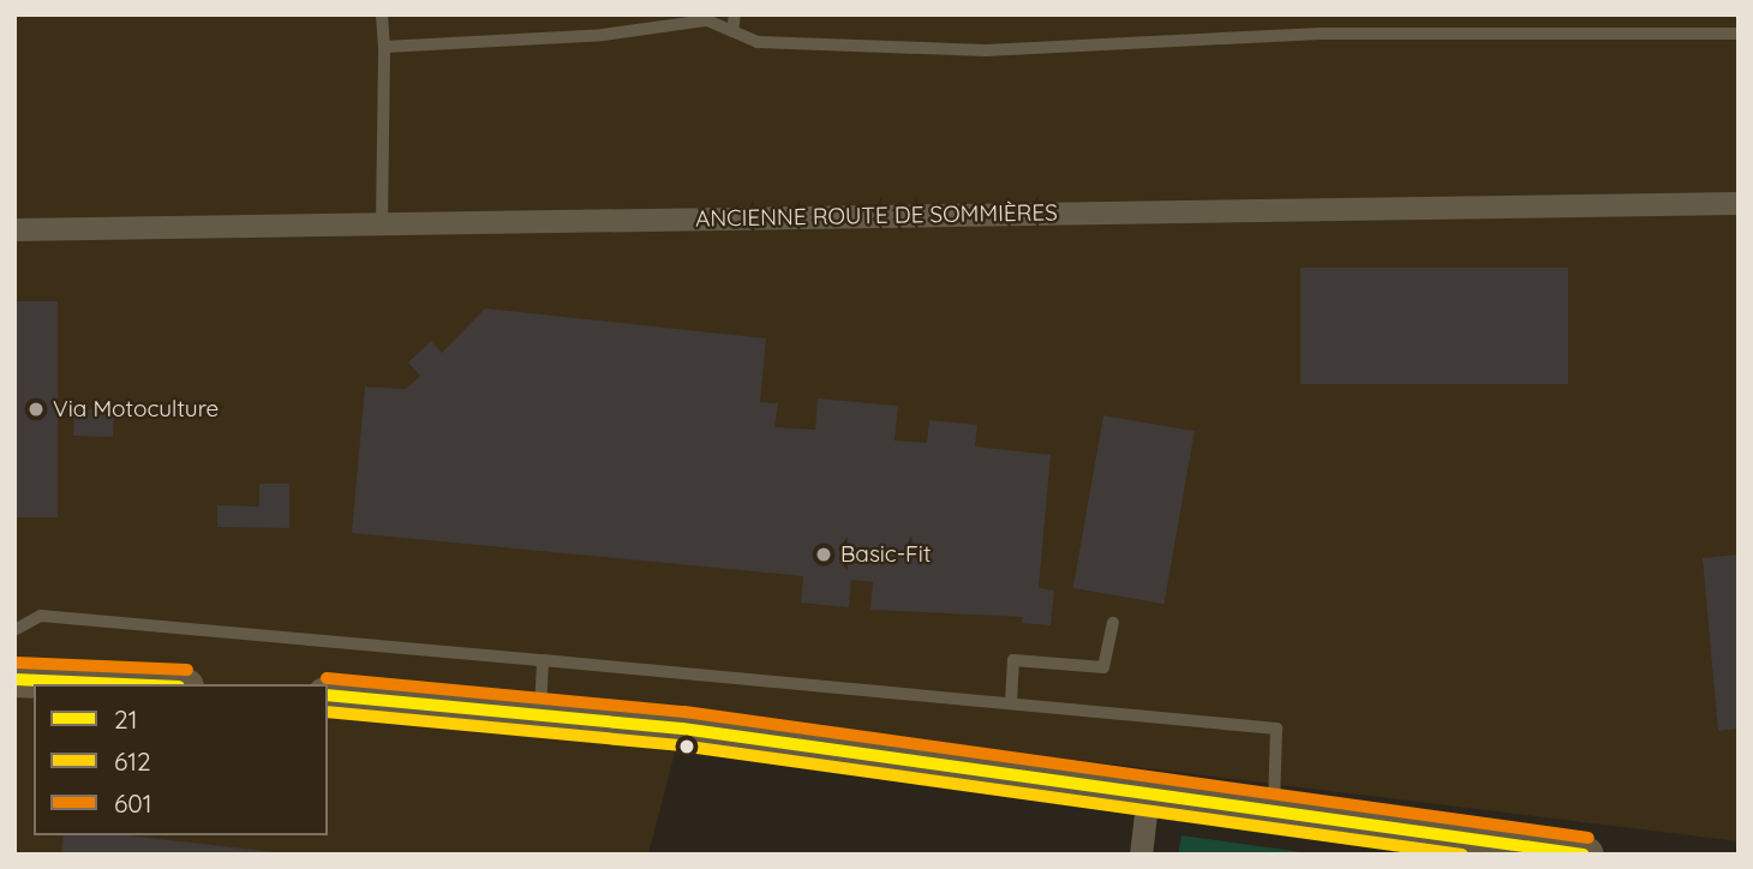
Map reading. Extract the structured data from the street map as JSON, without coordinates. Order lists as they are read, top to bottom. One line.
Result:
{"streets":{"street":["ANCIENNE ROUTE DE SOMMIÈRES"]},"places":["Via Motoculture","Basic-Fit"],"lines":["transit line 601","transit line 21","transit line 612"],"legend":["21","612","601"]}
